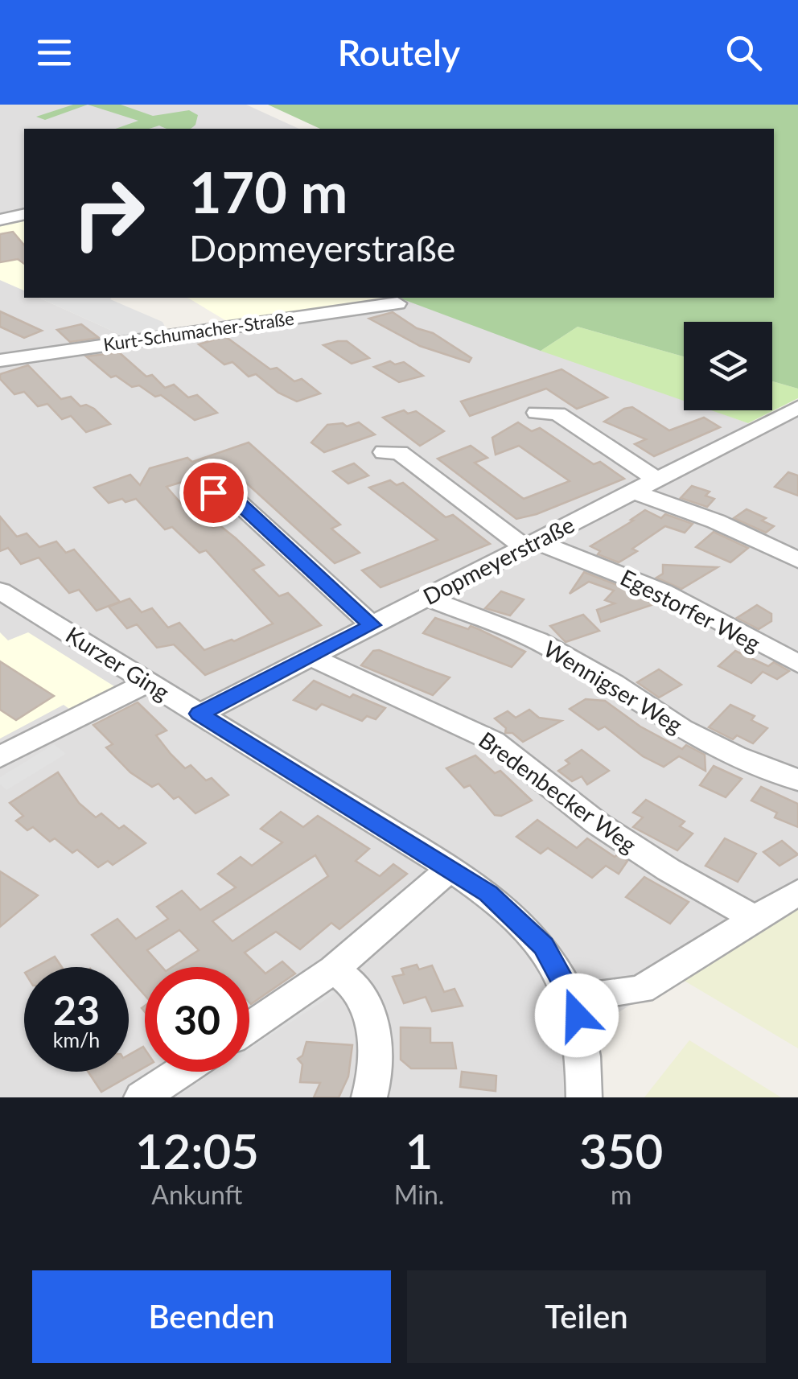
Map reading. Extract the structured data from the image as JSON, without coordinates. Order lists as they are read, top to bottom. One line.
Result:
{"streets":{"street":["Kurt-Schumacher-Straße","Dopmeyerstraße","Egestorfer Weg","Kurzer Ging","Wennigser Weg","Bredenbecker Weg"]},"crossings":[["Dopmeyerstraße","Egestorfer Weg"],["Dopmeyerstraße","Kurzer Ging"],["Dopmeyerstraße","Wennigser Weg"],["Dopmeyerstraße","Bredenbecker Weg"]],"page":{"header":"Routely","turn":["170 m","Dopmeyerstraße"],"speed":"23 km/h","limit":"30","eta":["12:05","Ankunft","1","Min.","350","m"],"buttons":["Beenden","Teilen"]}}
